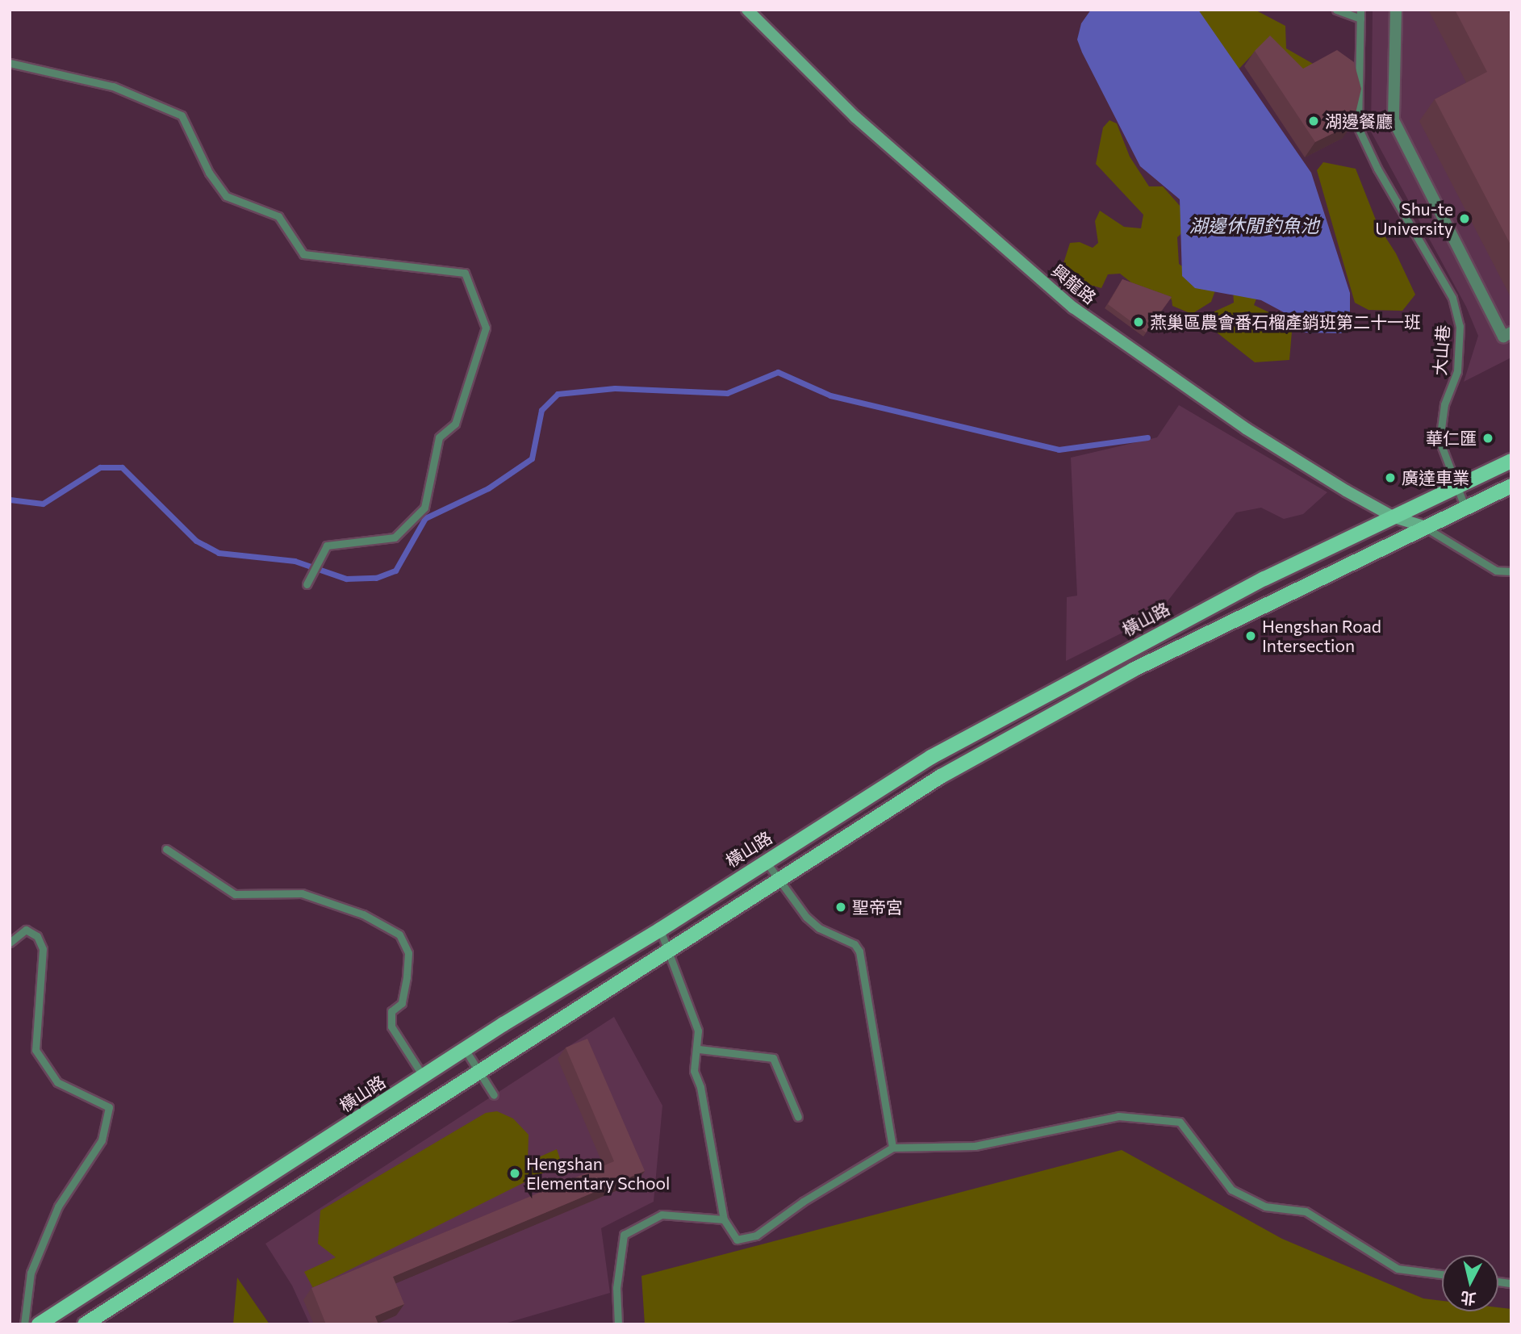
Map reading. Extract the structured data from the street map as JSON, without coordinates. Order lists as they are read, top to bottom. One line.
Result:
{"streets":{"main road":["橫山路"],"street":["興龍路"],"lane":["大山巷"]},"crossings":[["興龍路","橫山路"],["大山巷","橫山路"]],"water":["湖邊休閒釣魚池"],"places":["湖邊餐廳","Shu-te University","燕巢區農會番石榴產銷班第二十一班","華仁匯","廣達車業","Hengshan Road Intersection","聖帝宮","Hengshan Elementary School"],"north":"bottom"}
